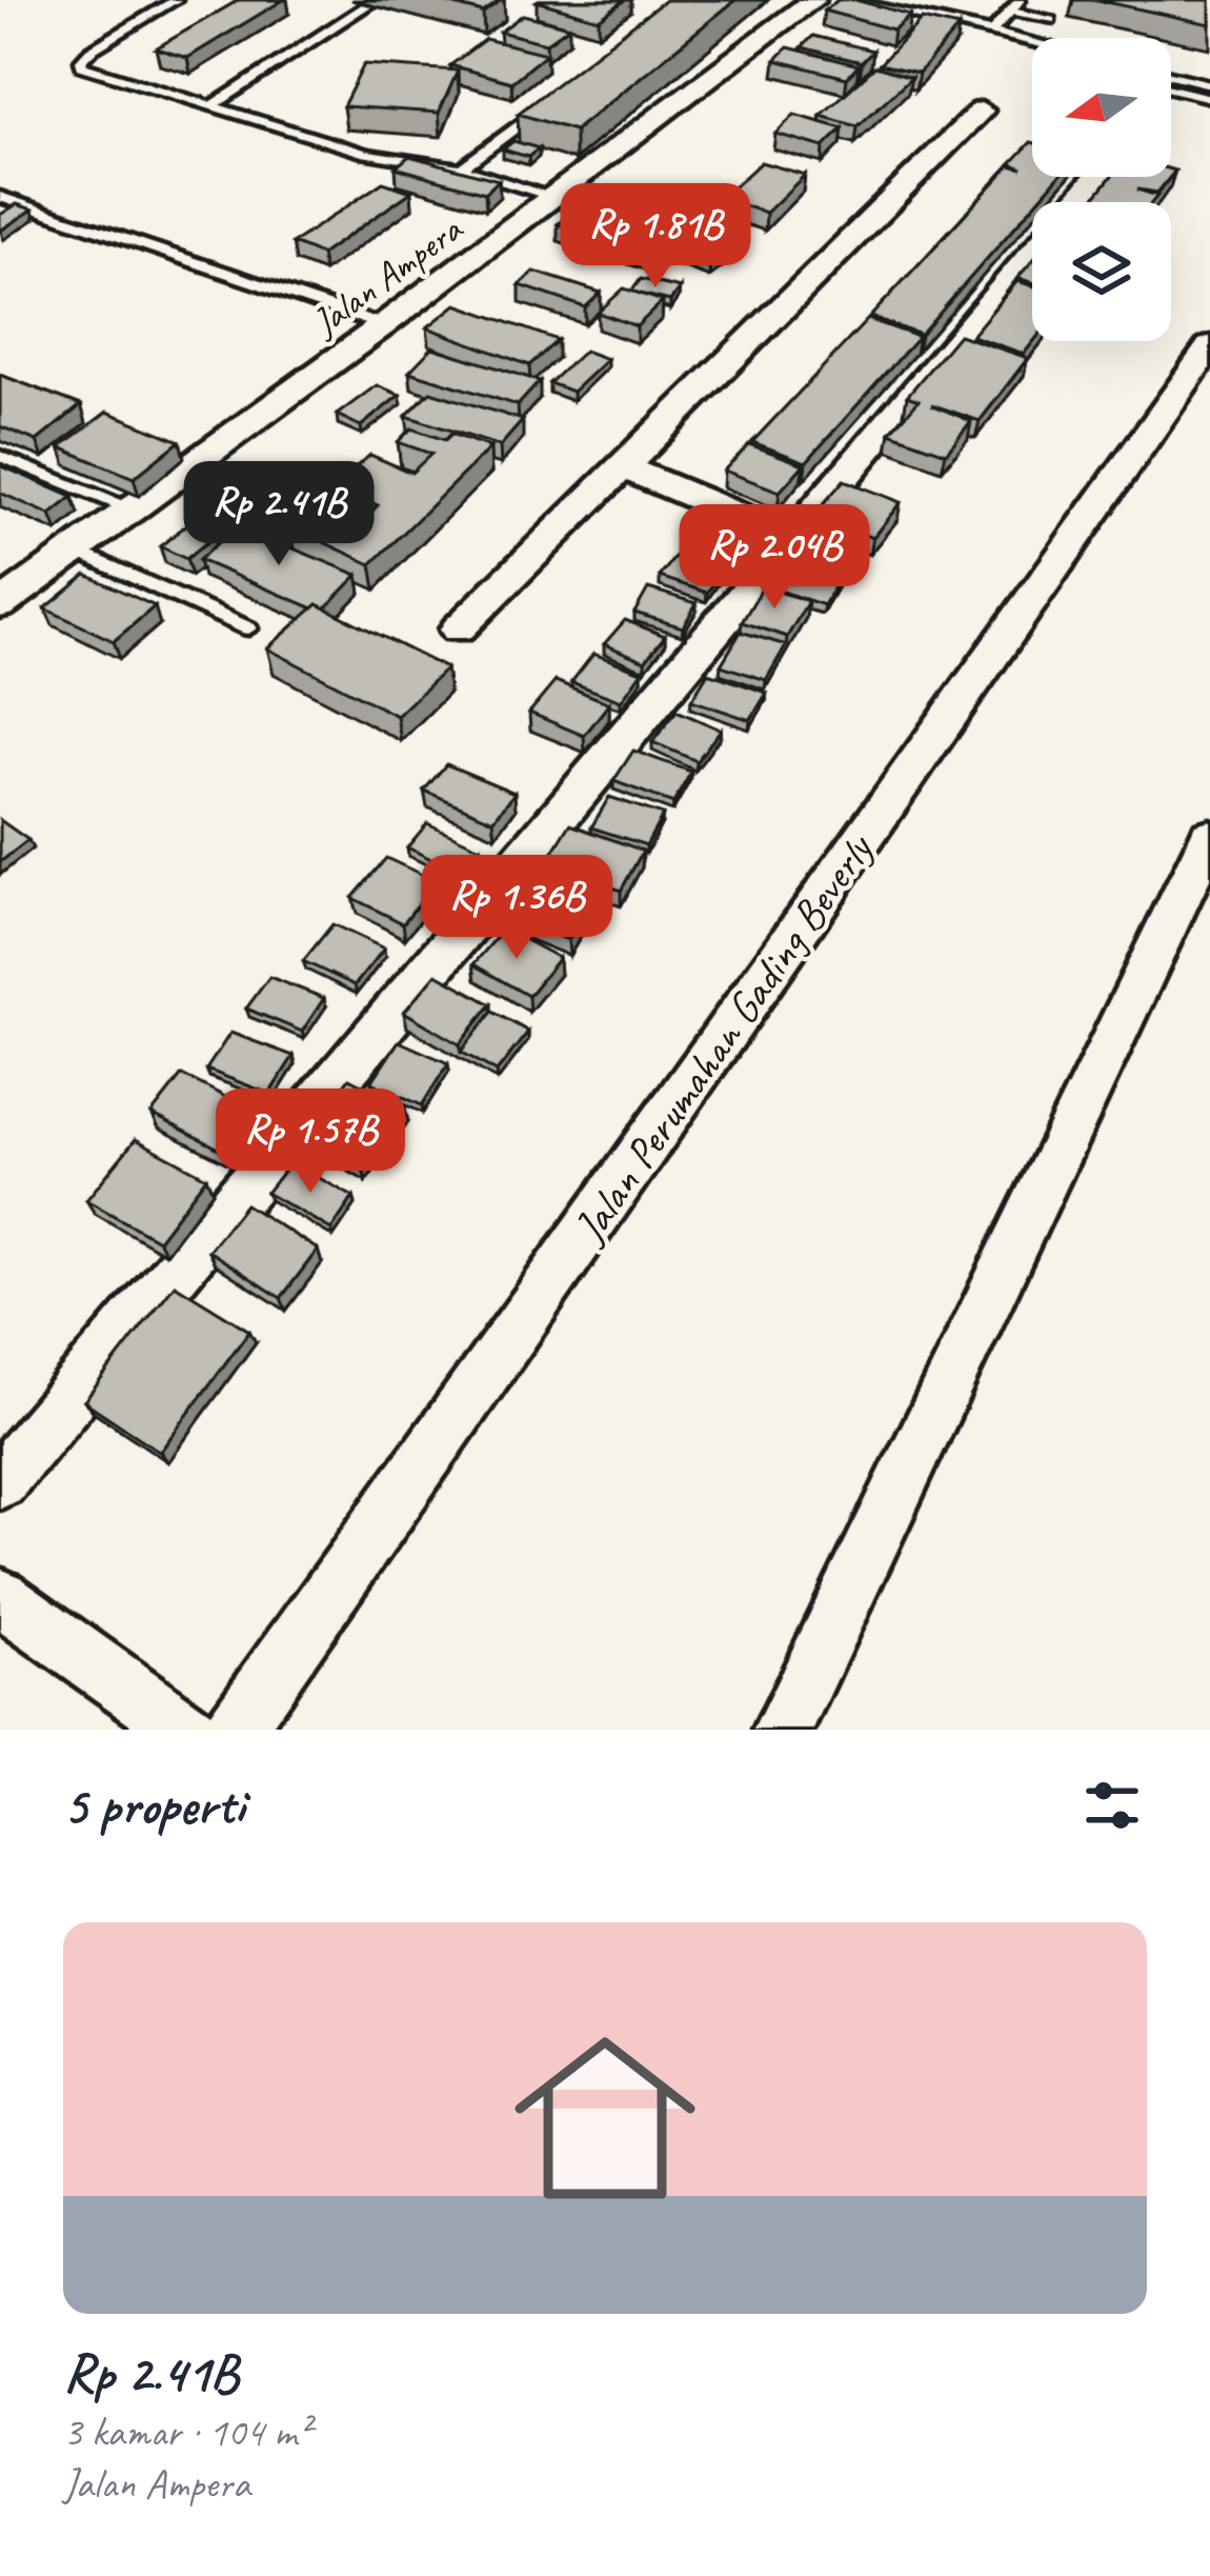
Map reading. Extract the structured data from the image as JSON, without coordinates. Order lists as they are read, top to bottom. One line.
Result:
{"streets":{"street":["Jalan Ampera","Jalan Perumahan Gading Beverly"]},"north":"left","page":{"price":["Rp 1.81B","Rp 2.41B","Rp 2.04B","Rp 1.36B","Rp 1.57B"],"heading":"5 properti","list":[{"name":"Rp 2.41B","note":"3 kamar · 104 m² · Jalan Ampera"}]}}
